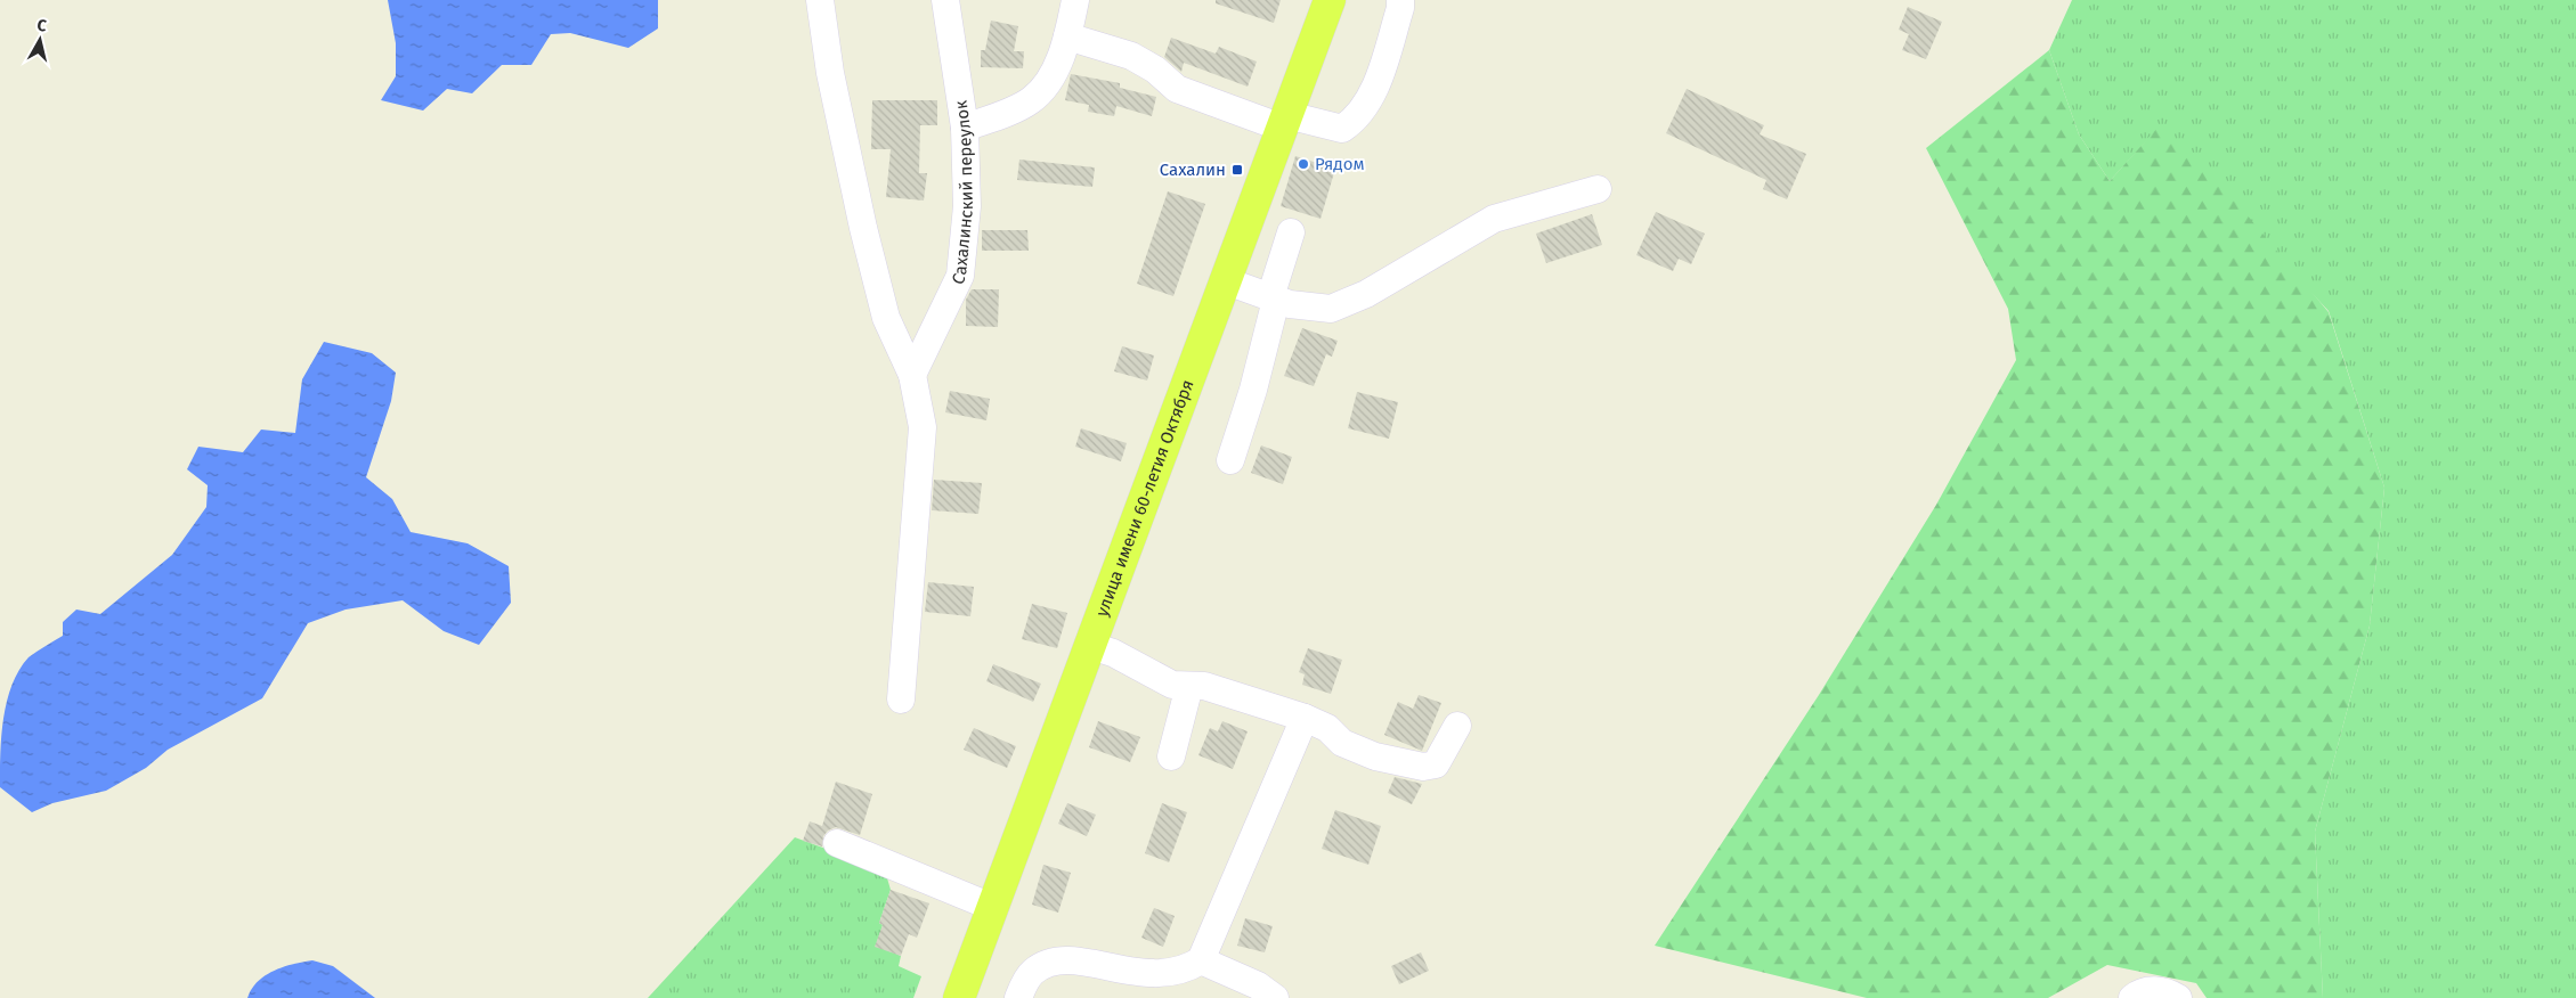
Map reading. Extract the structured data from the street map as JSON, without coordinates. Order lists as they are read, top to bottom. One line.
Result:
{"streets":{"main road":["улица имени 60-летия Октября"],"street":["Сахалинский переулок"]},"places":{"other":["Рядом"],"transit":["Сахалин"]},"north":"top"}
